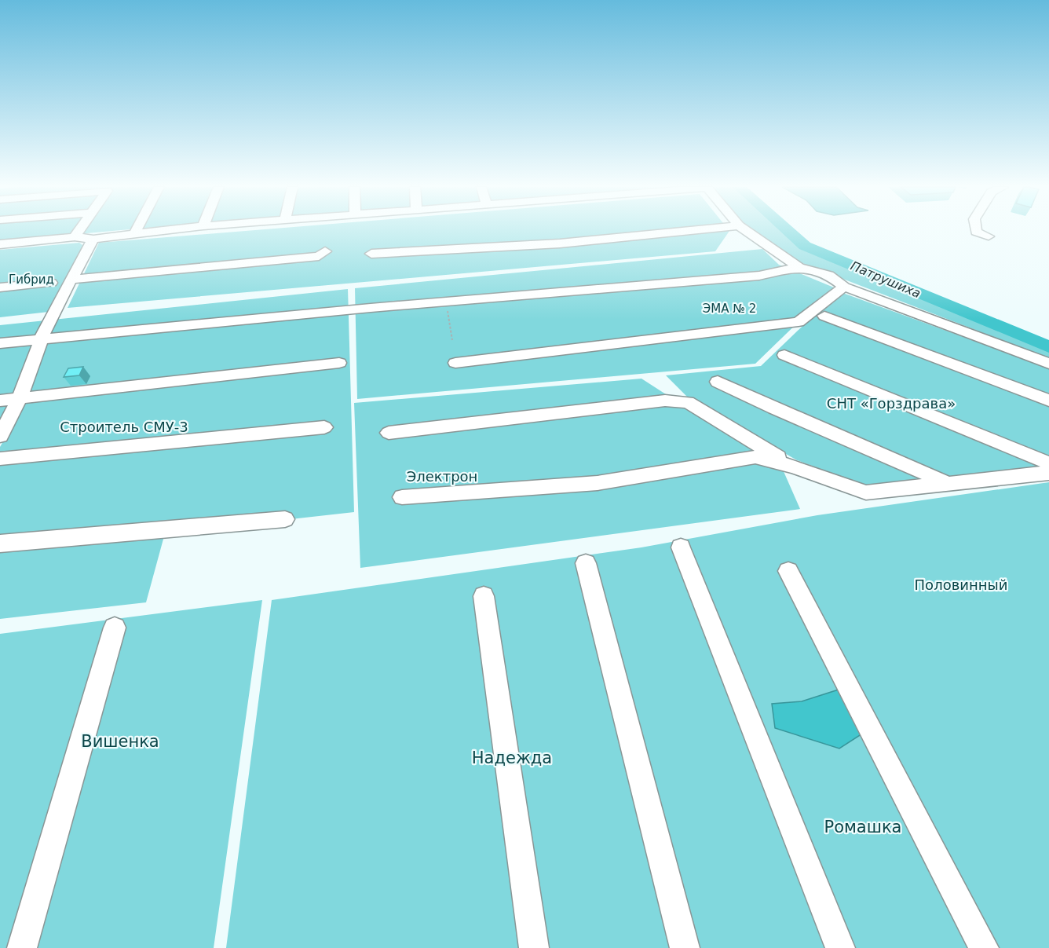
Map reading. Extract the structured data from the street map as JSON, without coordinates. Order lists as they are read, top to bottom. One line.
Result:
{"water":["Патрушиха"],"parks":["Гибрид","ЭМА № 2","СНТ «Горздрава»","Строитель СМУ-3","Электрон","Половинный","Вишенка","Надежда","Ромашка"]}
